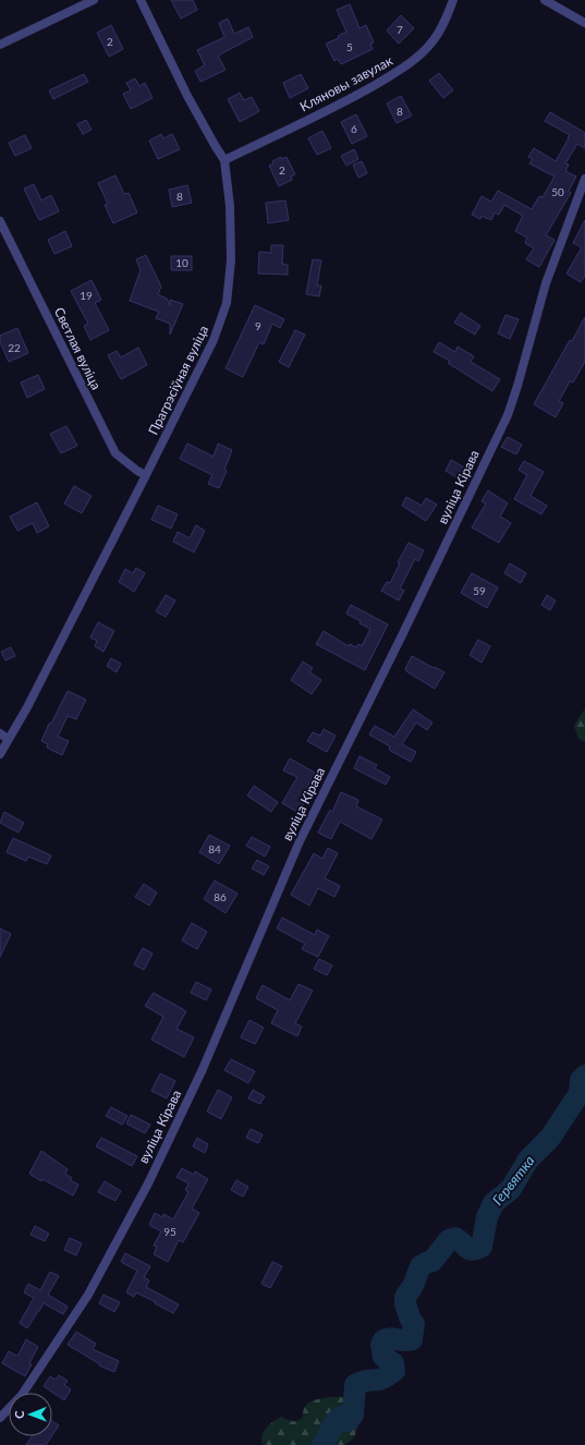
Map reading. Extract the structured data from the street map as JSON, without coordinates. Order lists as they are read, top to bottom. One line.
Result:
{"streets":{"street":["Кляновы завулак","Светлая вуліца","Прагрэсіўная вуліца","вуліца Кірава"]},"crossings":[["Кляновы завулак","Прагрэсіўная вуліца"],["Светлая вуліца","Прагрэсіўная вуліца"]],"water":["Гервятка"],"house_numbers":["7","2","5","8","6","2","50","8","10","19","9","22","59","84","86","95"],"north":"left"}
